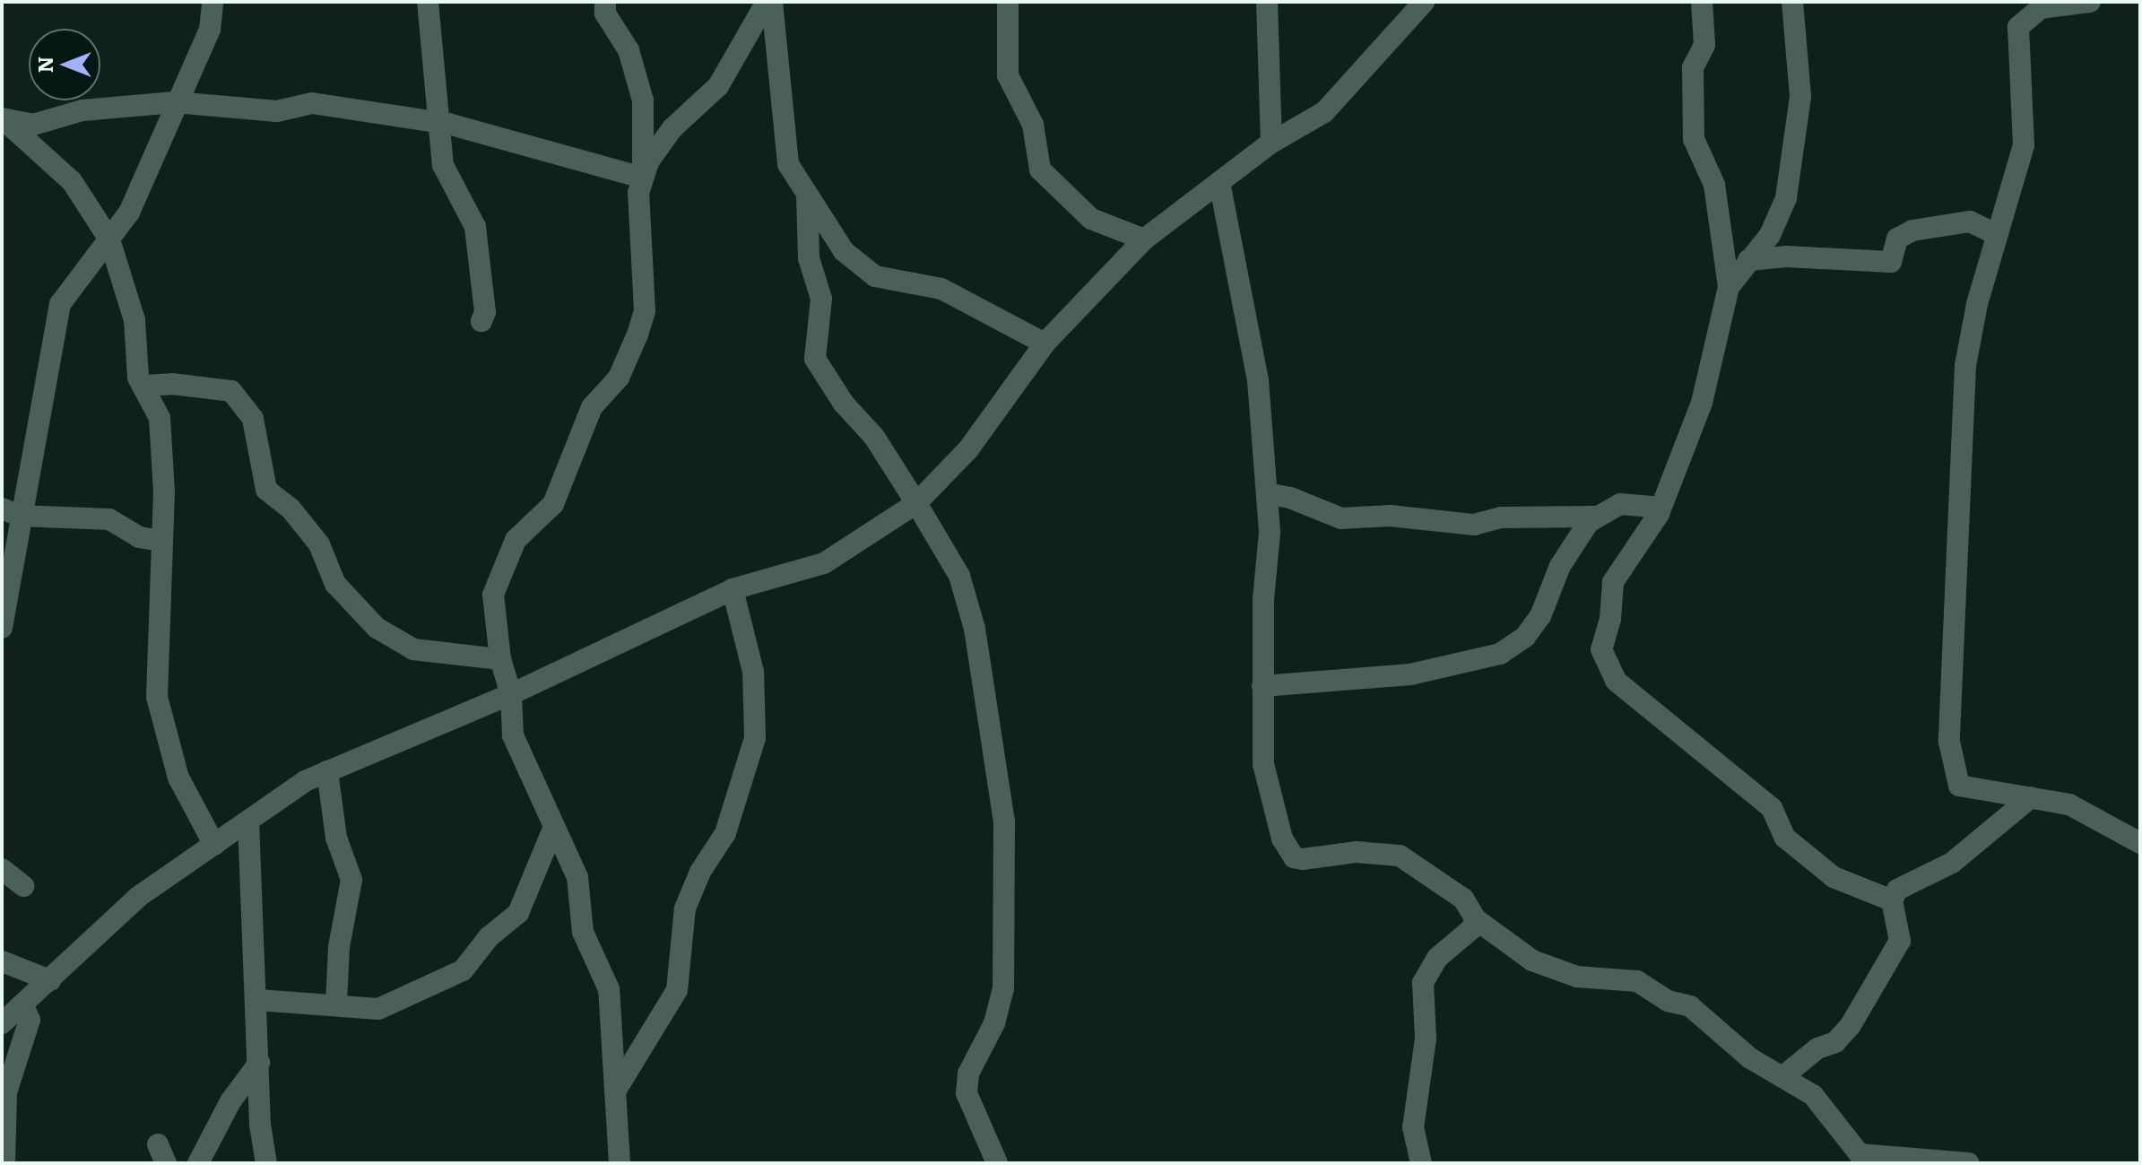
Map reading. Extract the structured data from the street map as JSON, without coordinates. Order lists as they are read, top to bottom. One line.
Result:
{"north":"left"}
